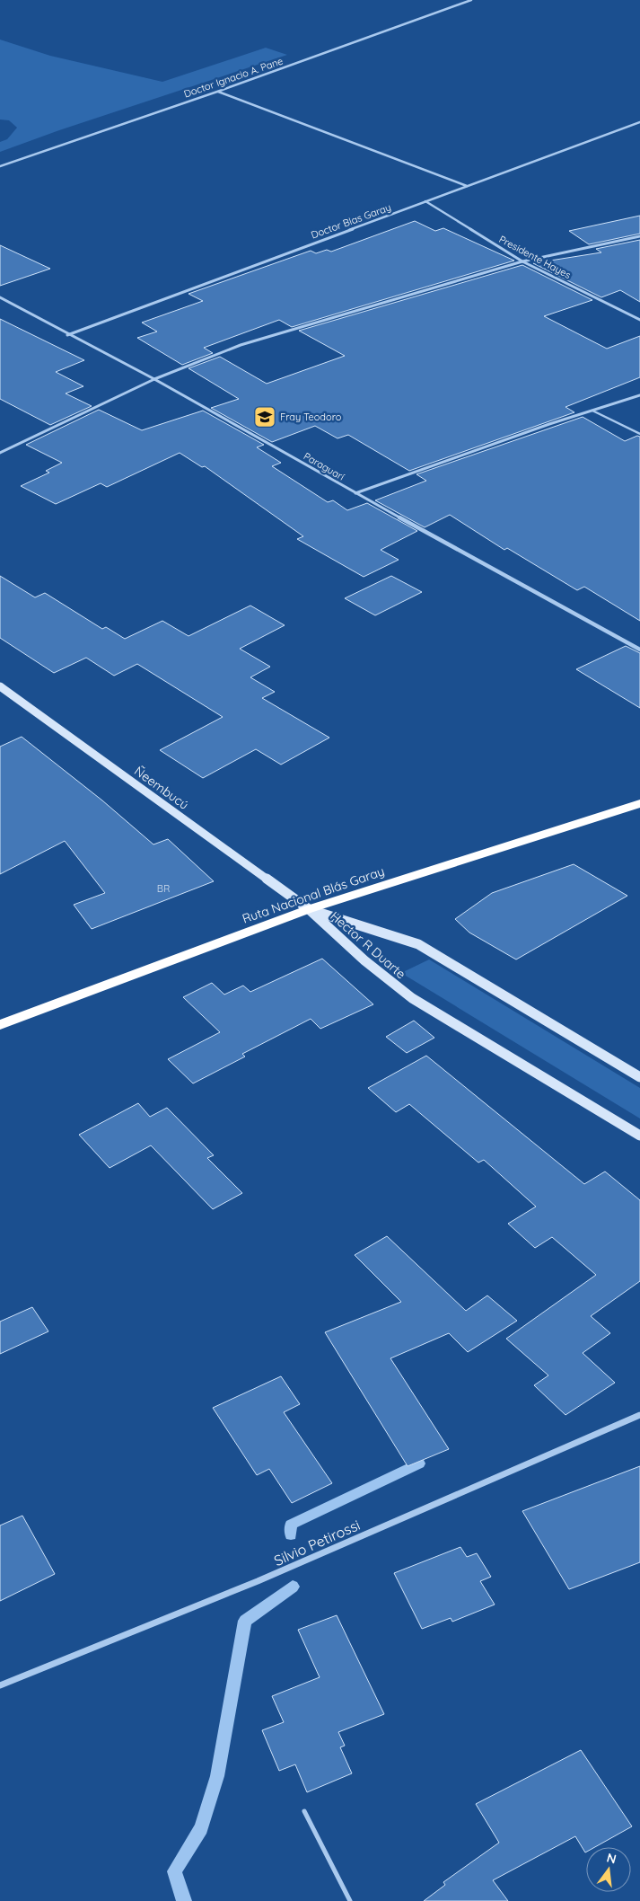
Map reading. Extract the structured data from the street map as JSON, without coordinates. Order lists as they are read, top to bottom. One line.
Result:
{"streets":{"highway":["Ruta Nacional Blás Garay"],"street":["Doctor Ignacio A. Pane","Doctor Blas Garay","Presidente Hayes","Paraguarí","Ñeembucú","Hector R Duarte","Silvio Petirossi"]},"crossings":[["Doctor Blas Garay","Presidente Hayes"],["Doctor Blas Garay","Paraguarí"],["Ñeembucú","Ruta Nacional Blás Garay"],["Ñeembucú","Hector R Duarte"],["Ruta Nacional Blás Garay","Hector R Duarte"]],"places":{"school or university":["Fray Teodoro"]},"house_numbers":["BR"],"north":"top"}
